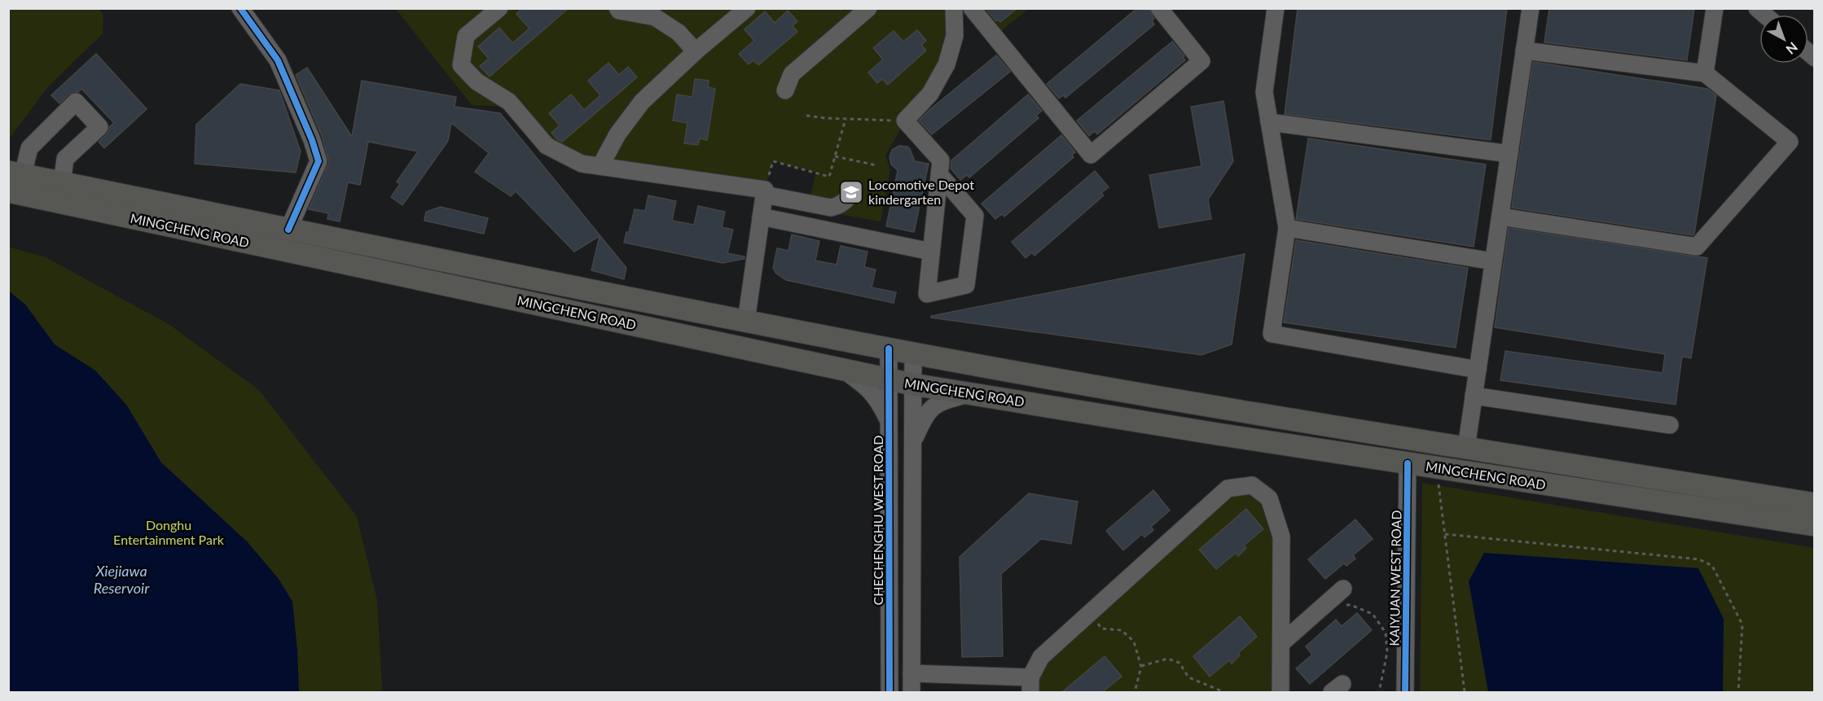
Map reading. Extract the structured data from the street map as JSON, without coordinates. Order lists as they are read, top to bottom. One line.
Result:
{"streets":{"main road":["MINGCHENG ROAD"],"street":["CHECHENGHU WEST ROAD","KAIYUAN WEST ROAD"]},"crossings":[["MINGCHENG ROAD","CHECHENGHU WEST ROAD"],["MINGCHENG ROAD","KAIYUAN WEST ROAD"]],"water":["Xiejiawa Reservoir"],"parks":["Donghu Entertainment Park"],"places":{"school or university":["Locomotive Depot kindergarten"]},"north":"bottom right"}
